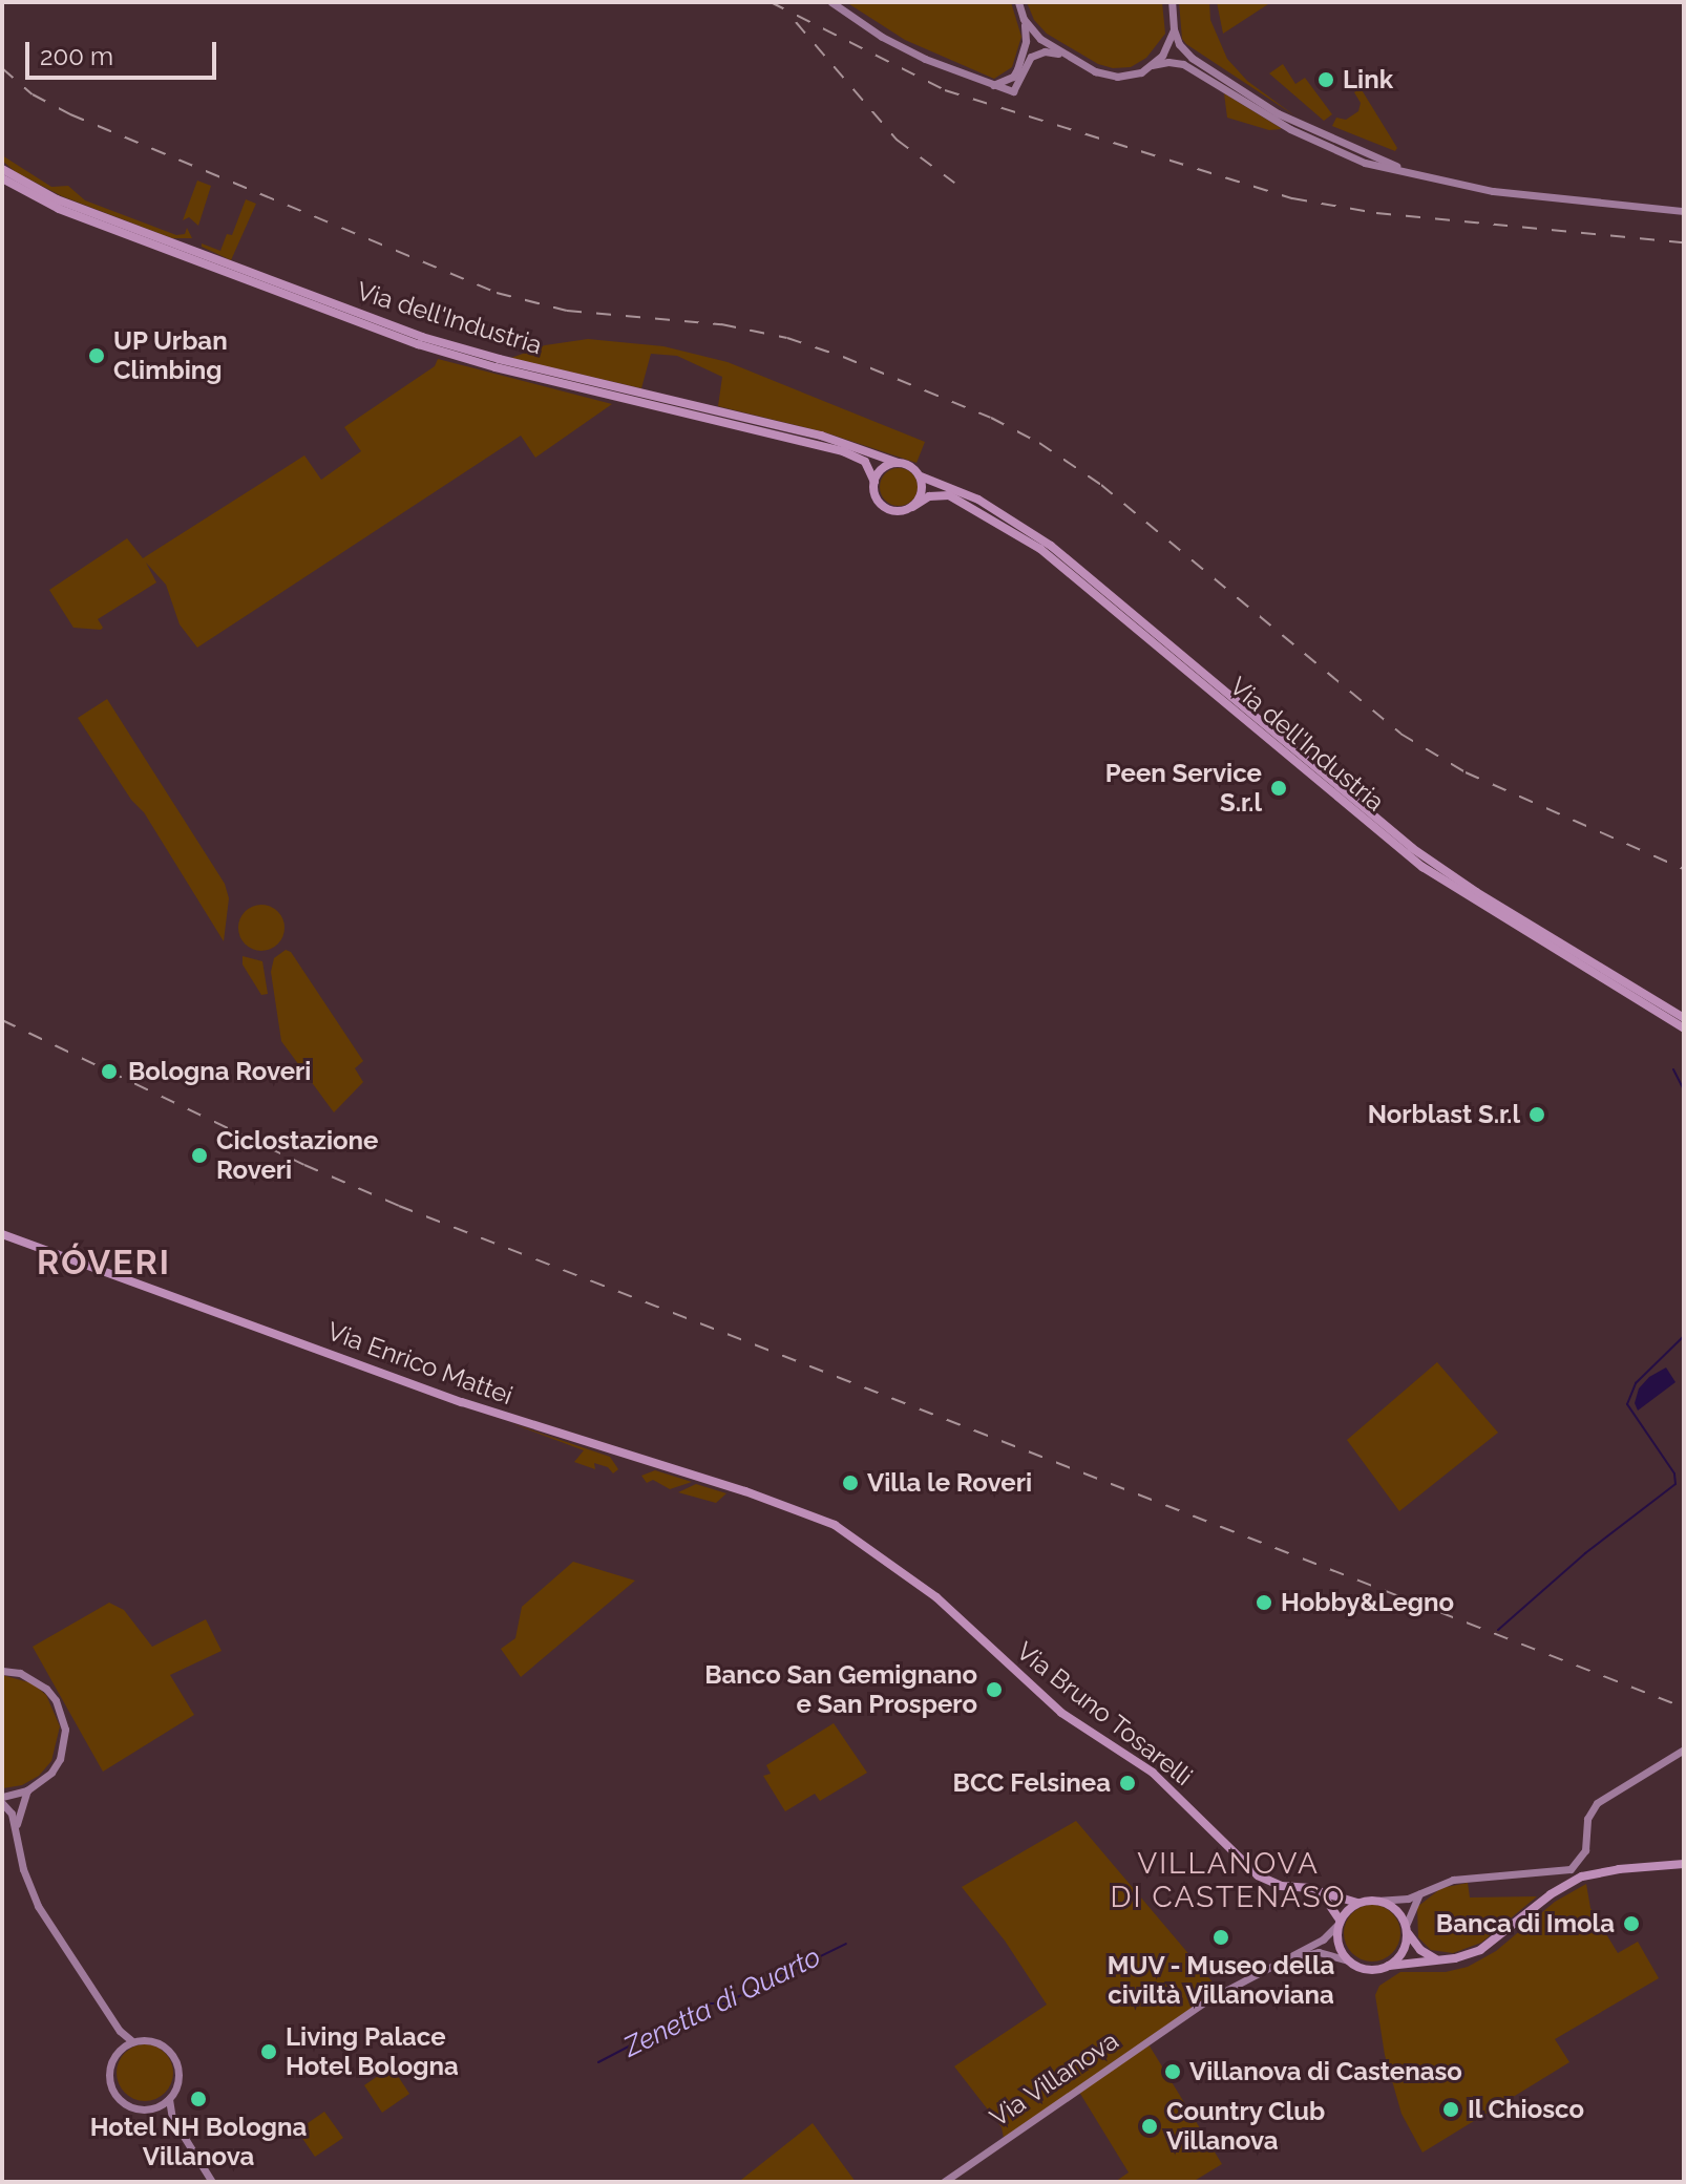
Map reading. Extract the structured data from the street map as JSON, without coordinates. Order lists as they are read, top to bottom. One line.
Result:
{"streets":{"main road":["Via dell'Industria","Via Enrico Mattei","Via Bruno Tosarelli","Via Villanova"]},"crossings":[["Via Enrico Mattei","Via Bruno Tosarelli"],["Via Bruno Tosarelli","Via Villanova"]],"districts":["RÓVERI","VILLANOVA DI CASTENASO"],"water":["Zenetta di Quarto"],"places":["Link","UP Urban Climbing","Peen Service S.r.l","Bologna Roveri","Norblast S.r.l","Ciclostazione Roveri","Villa le Roveri","Hobby&Legno","Banco San Gemignano e San Prospero","BCC Felsinea","Banca di Imola","MUV - Museo della civiltà Villanoviana","Living Palace Hotel Bologna","Villanova di Castenaso","Hotel NH Bologna Villanova","Il Chiosco","Country Club Villanova"],"scale_bar":"200 m"}
